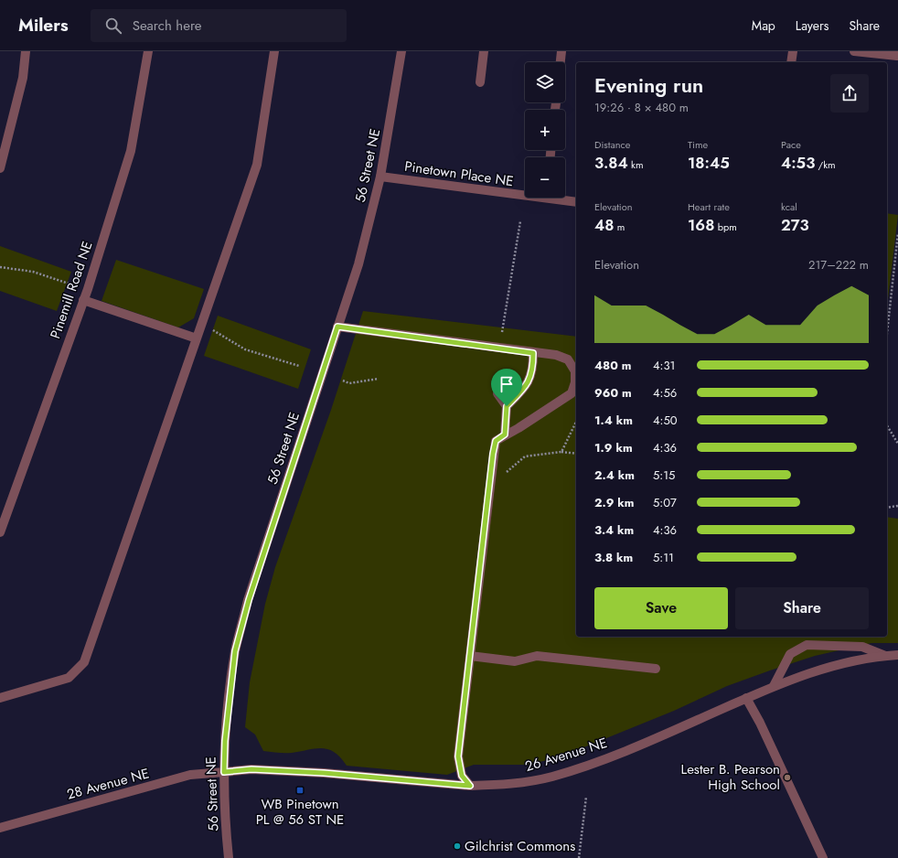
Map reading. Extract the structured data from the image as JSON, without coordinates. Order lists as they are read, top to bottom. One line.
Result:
{"streets":{"street":["56 Street NE","Pinetown Place NE","Pinemill Road NE","26 Avenue NE","28 Avenue NE"]},"crossings":[["56 Street NE","Pinetown Place NE"],["56 Street NE","26 Avenue NE"],["56 Street NE","28 Avenue NE"],["26 Avenue NE","28 Avenue NE"]],"places":{"other":["Lester B. Pearson High School","Gilchrist Commons"],"transit":["WB Pinetown PL @ 56 ST NE"]},"page":{"header":"Milers","search":"Search here","nav":["Map","Layers","Share"],"map_buttons":["+","−"],"heading":["Evening run","19:26 · 8 × 480 m"],"stats":[["Distance","3.84 km"],["Time","18:45"],["Pace","4:53 /km"],["Elevation","48 m"],["Heart rate","168 bpm"],["kcal","273"]],"chart":["Elevation","217–222 m"],"list":[{"name":"480 m","note":"4:31"},{"name":"960 m","note":"4:56"},{"name":"1.4 km","note":"4:50"},{"name":"1.9 km","note":"4:36"},{"name":"2.4 km","note":"5:15"},{"name":"2.9 km","note":"5:07"},{"name":"3.4 km","note":"4:36"},{"name":"3.8 km","note":"5:11"}],"buttons":["Save","Share"]}}
